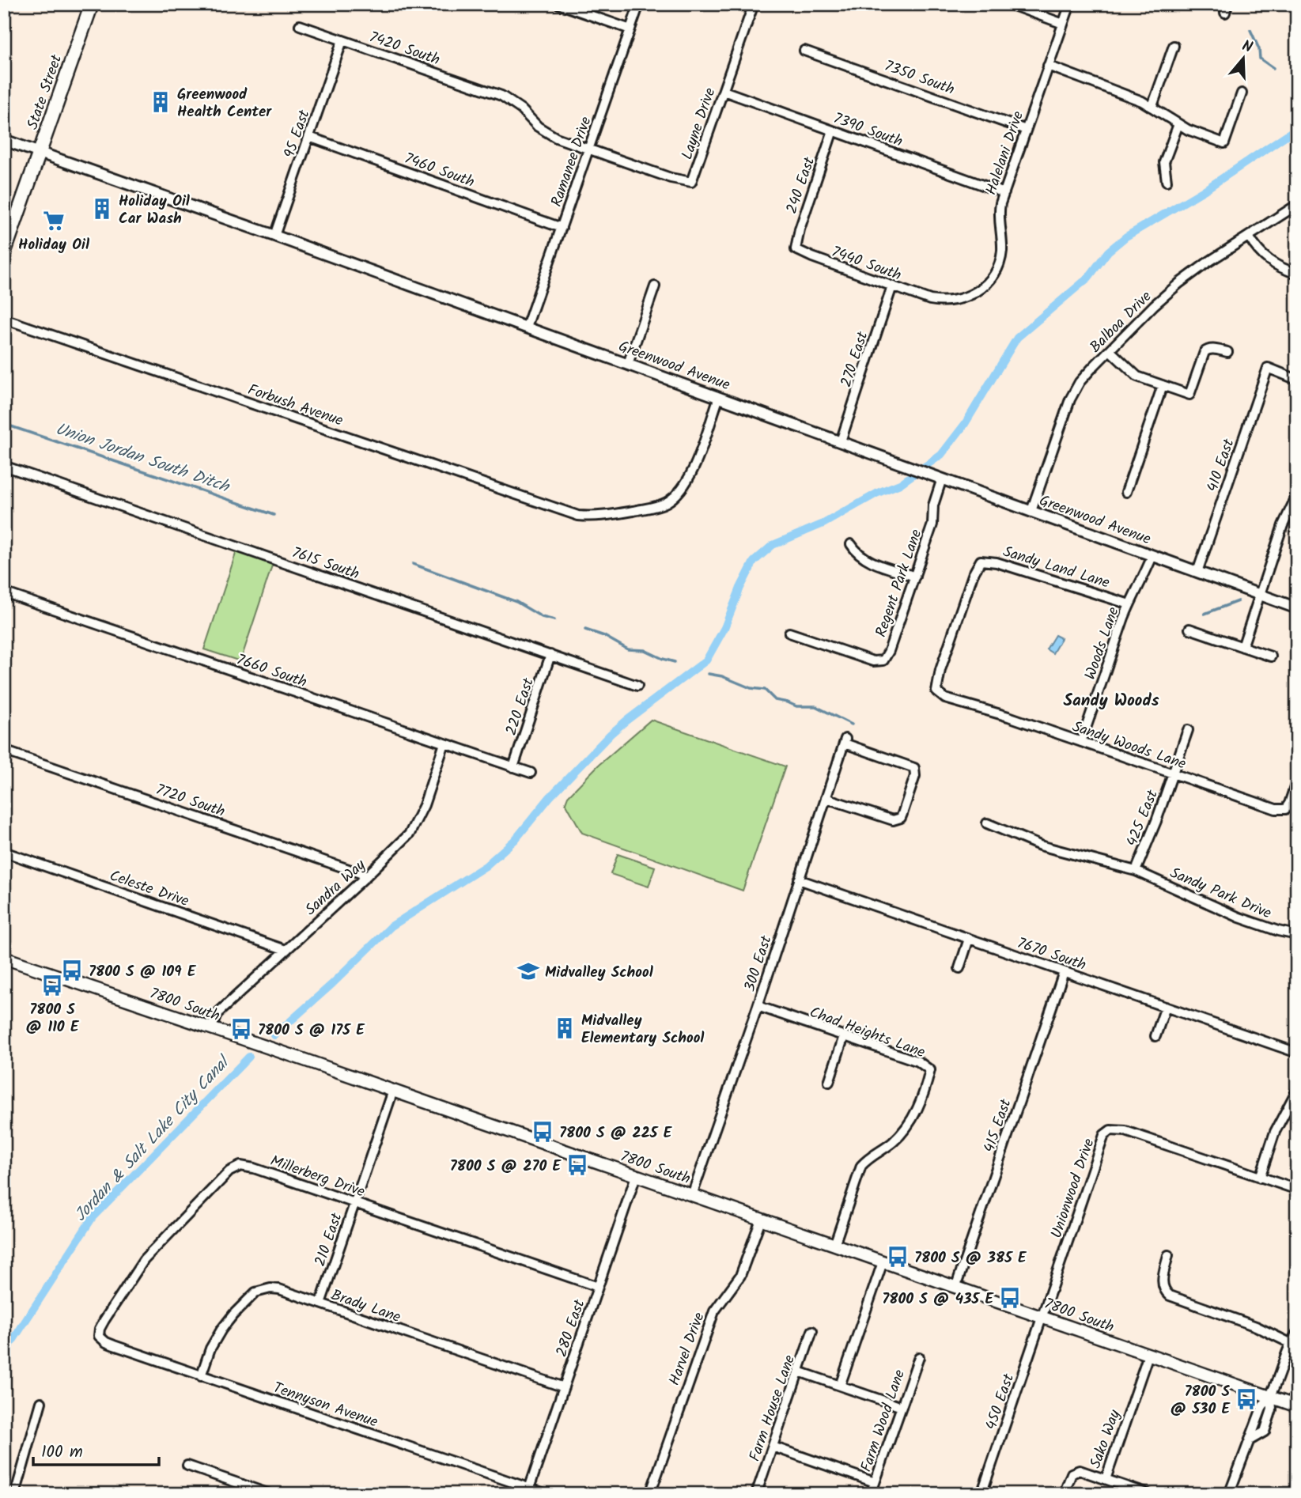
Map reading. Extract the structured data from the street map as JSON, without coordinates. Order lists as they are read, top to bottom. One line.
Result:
{"streets":{"main road":["State Street","7800 South"],"street":["7420 South","7350 South","Layne Drive","7390 South","95 East","Halelani Drive","Ramanee Drive","7460 South","240 East","7440 South","Balboa Drive","270 East","Greenwood Avenue","Forbush Avenue","410 East","7615 South","Sandy Land Lane","Regent Park Lane","Woods Lane","7660 South","220 East","Sandy Woods Lane","7720 South","425 East","Sandra Way","Celeste Drive","Sandy Park Drive","7670 South","300 East","Chad Heights Lane","415 East","Millerberg Drive","Unionwood Drive","210 East","Brady Lane","280 East","Harvel Drive","450 East","Tennyson Avenue","Farm House Lane","Farm Wood Lane","Sako Way"]},"crossings":[["7420 South","Layne Drive"],["7420 South","95 East"],["7420 South","Ramanee Drive"],["7350 South","Halelani Drive"],["State Street","Greenwood Avenue"],["Layne Drive","7390 South"],["Layne Drive","Ramanee Drive"],["7390 South","Halelani Drive"],["7390 South","240 East"],["95 East","7460 South"],["95 East","Greenwood Avenue"],["Halelani Drive","7440 South"],["Ramanee Drive","7460 South"],["Ramanee Drive","Greenwood Avenue"],["240 East","7440 South"],["7440 South","270 East"],["Balboa Drive","Greenwood Avenue"],["270 East","Greenwood Avenue"],["Greenwood Avenue","Forbush Avenue"],["Greenwood Avenue","410 East"],["Greenwood Avenue","Regent Park Lane"],["Greenwood Avenue","Woods Lane"],["7615 South","220 East"],["Sandy Land Lane","Woods Lane"],["Sandy Land Lane","Sandy Woods Lane"],["Woods Lane","Sandy Woods Lane"],["7660 South","220 East"],["7660 South","Sandra Way"],["Sandy Woods Lane","425 East"],["7720 South","Sandra Way"],["425 East","Sandy Park Drive"],["Sandra Way","Celeste Drive"],["Sandra Way","7800 South"],["7670 South","300 East"],["7670 South","415 East"],["300 East","7800 South"],["300 East","Chad Heights Lane"],["7800 South","Chad Heights Lane"],["7800 South","415 East"],["7800 South","Unionwood Drive"],["7800 South","210 East"],["7800 South","280 East"],["7800 South","Harvel Drive"],["7800 South","450 East"],["7800 South","Sako Way"],["Millerberg Drive","210 East"],["Millerberg Drive","280 East"],["Millerberg Drive","Tennyson Avenue"],["Unionwood Drive","450 East"],["210 East","Brady Lane"],["Brady Lane","280 East"],["Brady Lane","Tennyson Avenue"],["280 East","Tennyson Avenue"]],"districts":["Sandy Woods"],"water":["Union Jordan South Ditch","Jordan & Salt Lake City Canal"],"places":{"building":["Greenwood Health Center","Holiday Oil Car Wash","Midvalley Elementary School"],"supermarket":["Holiday Oil"],"bus stop":["7800 S @ 109 E","7800 S @ 110 E","7800 S @ 175 E","7800 S @ 225 E","7800 S @ 270 E","7800 S @ 385 E","7800 S @ 435 E","7800 S @ 530 E"],"school or university":["Midvalley School"]},"scale_bar":"100 m","north":"top"}
